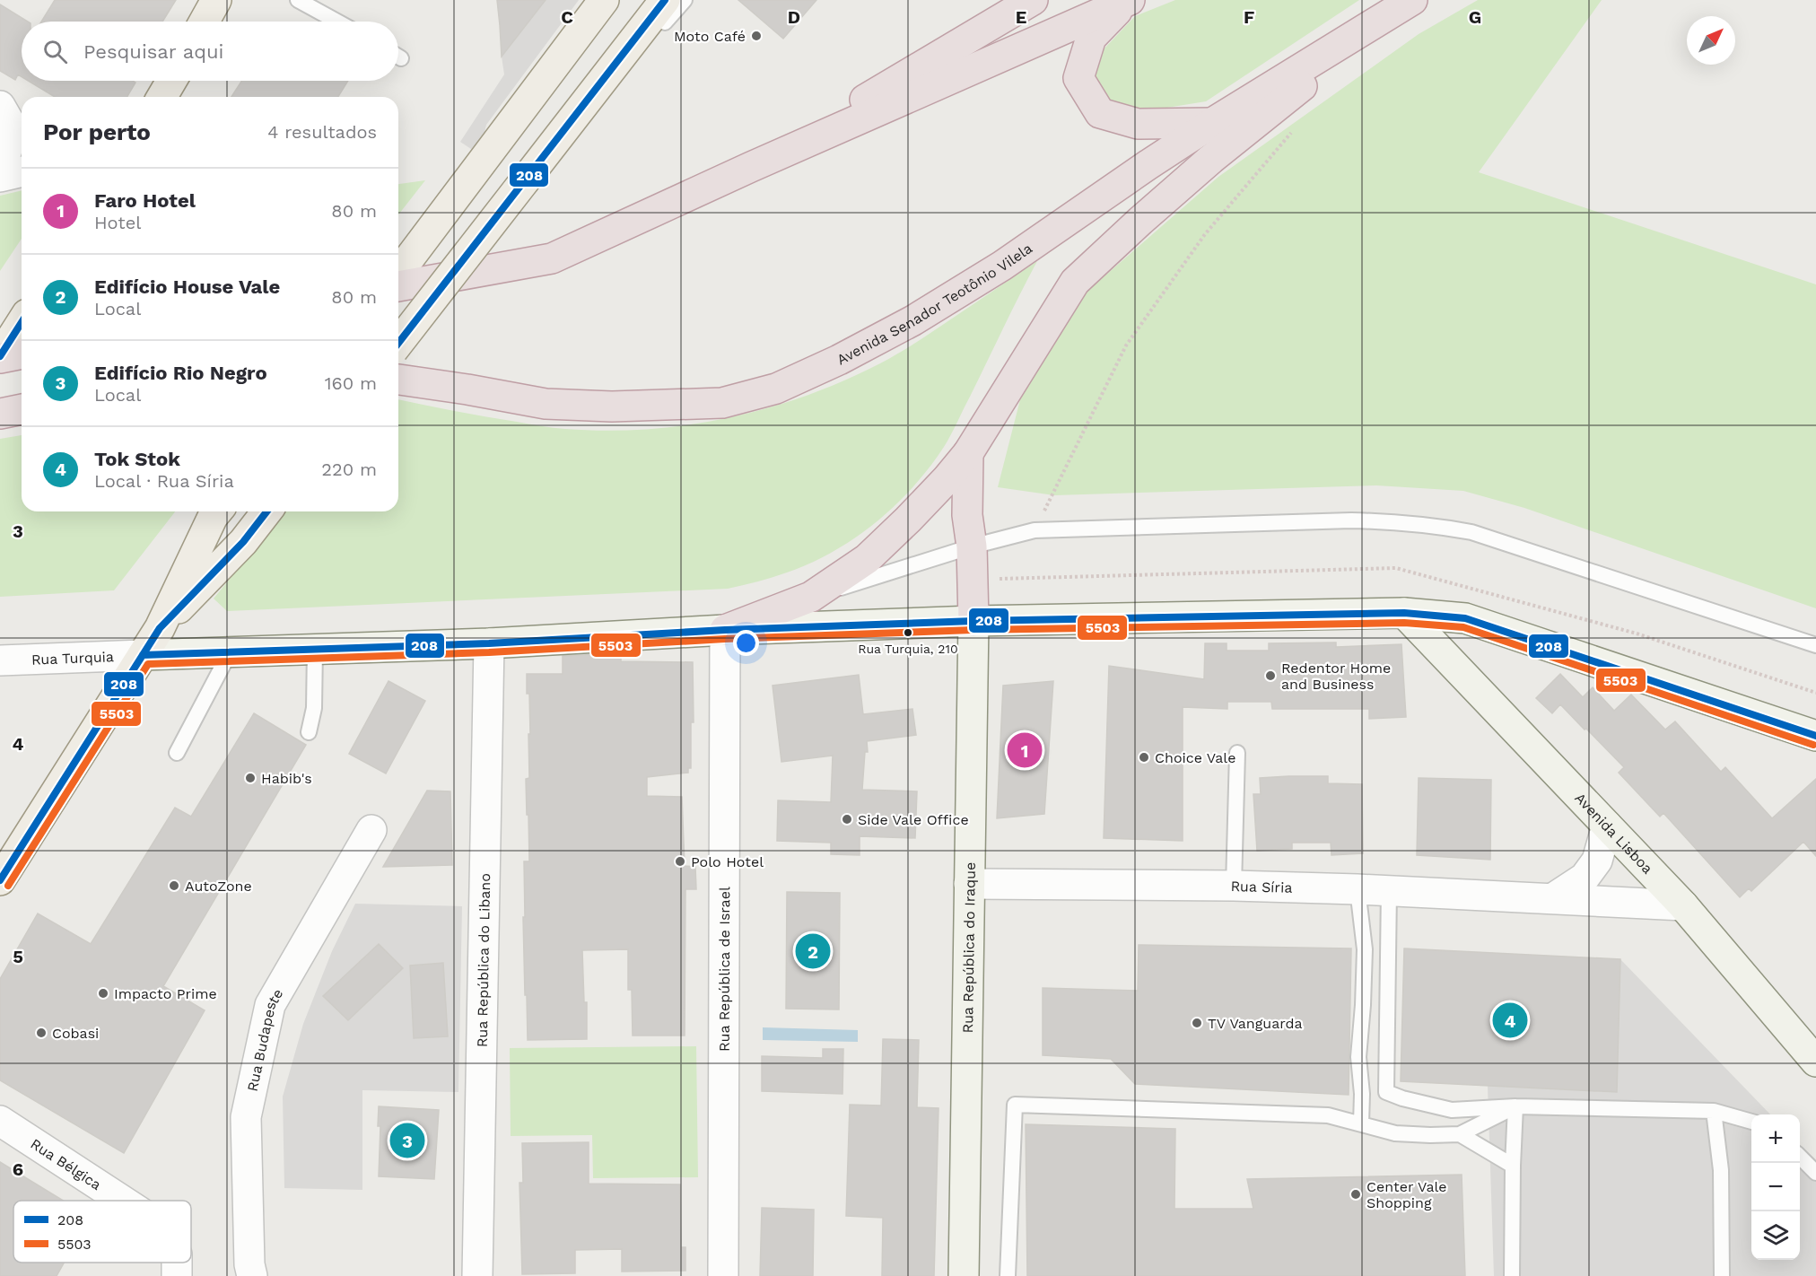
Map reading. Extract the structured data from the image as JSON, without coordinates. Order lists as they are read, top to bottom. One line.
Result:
{"streets":{"highway":["Avenida Senador Teotônio Vilela"],"main road":["Rua Turquia","Avenida Lisboa","Rua República do Iraque"],"street":["Rua Síria","Rua República do Libano","Rua República de Israel","Rua Budapeste","Rua Bélgica"]},"crossings":[["Rua Turquia","Avenida Lisboa"],["Rua Turquia","Rua República do Iraque"],["Rua Turquia","Rua República do Libano"],["Rua Turquia","Rua República de Israel"],["Avenida Lisboa","Rua Síria"],["Rua Síria","Rua República do Iraque"]],"places":["Moto Café","Rua Turquia, 210","Redentor Home and Business","Choice Vale","Habib's","Side Vale Office","Polo Hotel","AutoZone","Impacto Prime","TV Vanguarda","Cobasi","Center Vale Shopping"],"lines":["transit line 208","transit line 5503"],"legend":["208","5503"],"north":"top right","page":{"search":"Pesquisar aqui","heading":["Por perto","4 resultados"],"list":[{"mark":"1","name":"Faro Hotel","note":"Hotel","value":"80 m"},{"mark":"2","name":"Edifício House Vale","note":"Local","value":"80 m"},{"mark":"3","name":"Edifício Rio Negro","note":"Local","value":"160 m"},{"mark":"4","name":"Tok Stok","note":"Local · Rua Síria","value":"220 m"}],"pins":["1","2","4","3"],"map_buttons":["+","−"]},"grid":{"columns":["C","D","E","F","G"],"rows":["3","4","5","6"]}}
